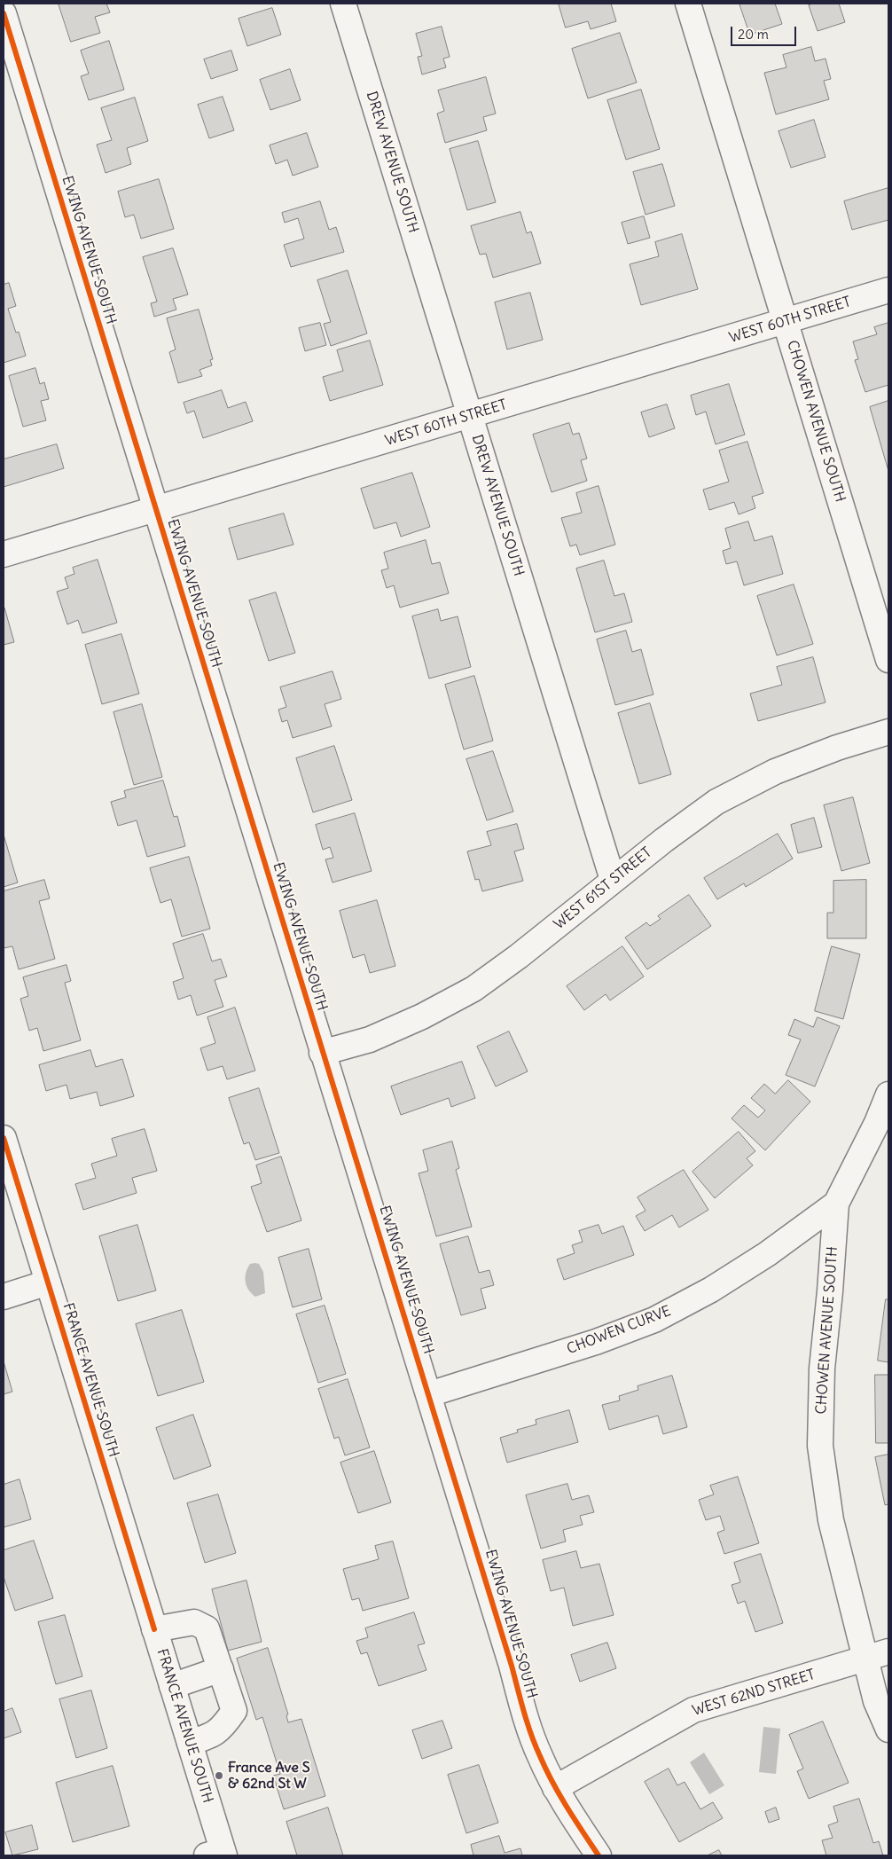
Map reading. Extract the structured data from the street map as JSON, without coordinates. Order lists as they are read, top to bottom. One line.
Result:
{"streets":{"street":["DREW AVENUE SOUTH","EWING AVENUE SOUTH","WEST 60TH STREET","CHOWEN AVENUE SOUTH","WEST 61ST STREET","CHOWEN CURVE","FRANCE AVENUE SOUTH","WEST 62ND STREET"]},"crossings":[["DREW AVENUE SOUTH","WEST 60TH STREET"],["DREW AVENUE SOUTH","WEST 61ST STREET"],["EWING AVENUE SOUTH","WEST 60TH STREET"],["EWING AVENUE SOUTH","WEST 61ST STREET"],["EWING AVENUE SOUTH","CHOWEN CURVE"],["EWING AVENUE SOUTH","WEST 62ND STREET"],["WEST 60TH STREET","CHOWEN AVENUE SOUTH"],["CHOWEN AVENUE SOUTH","CHOWEN CURVE"],["CHOWEN AVENUE SOUTH","WEST 62ND STREET"]],"places":["France Ave S & 62nd St W"],"scale_bar":"20 m"}
